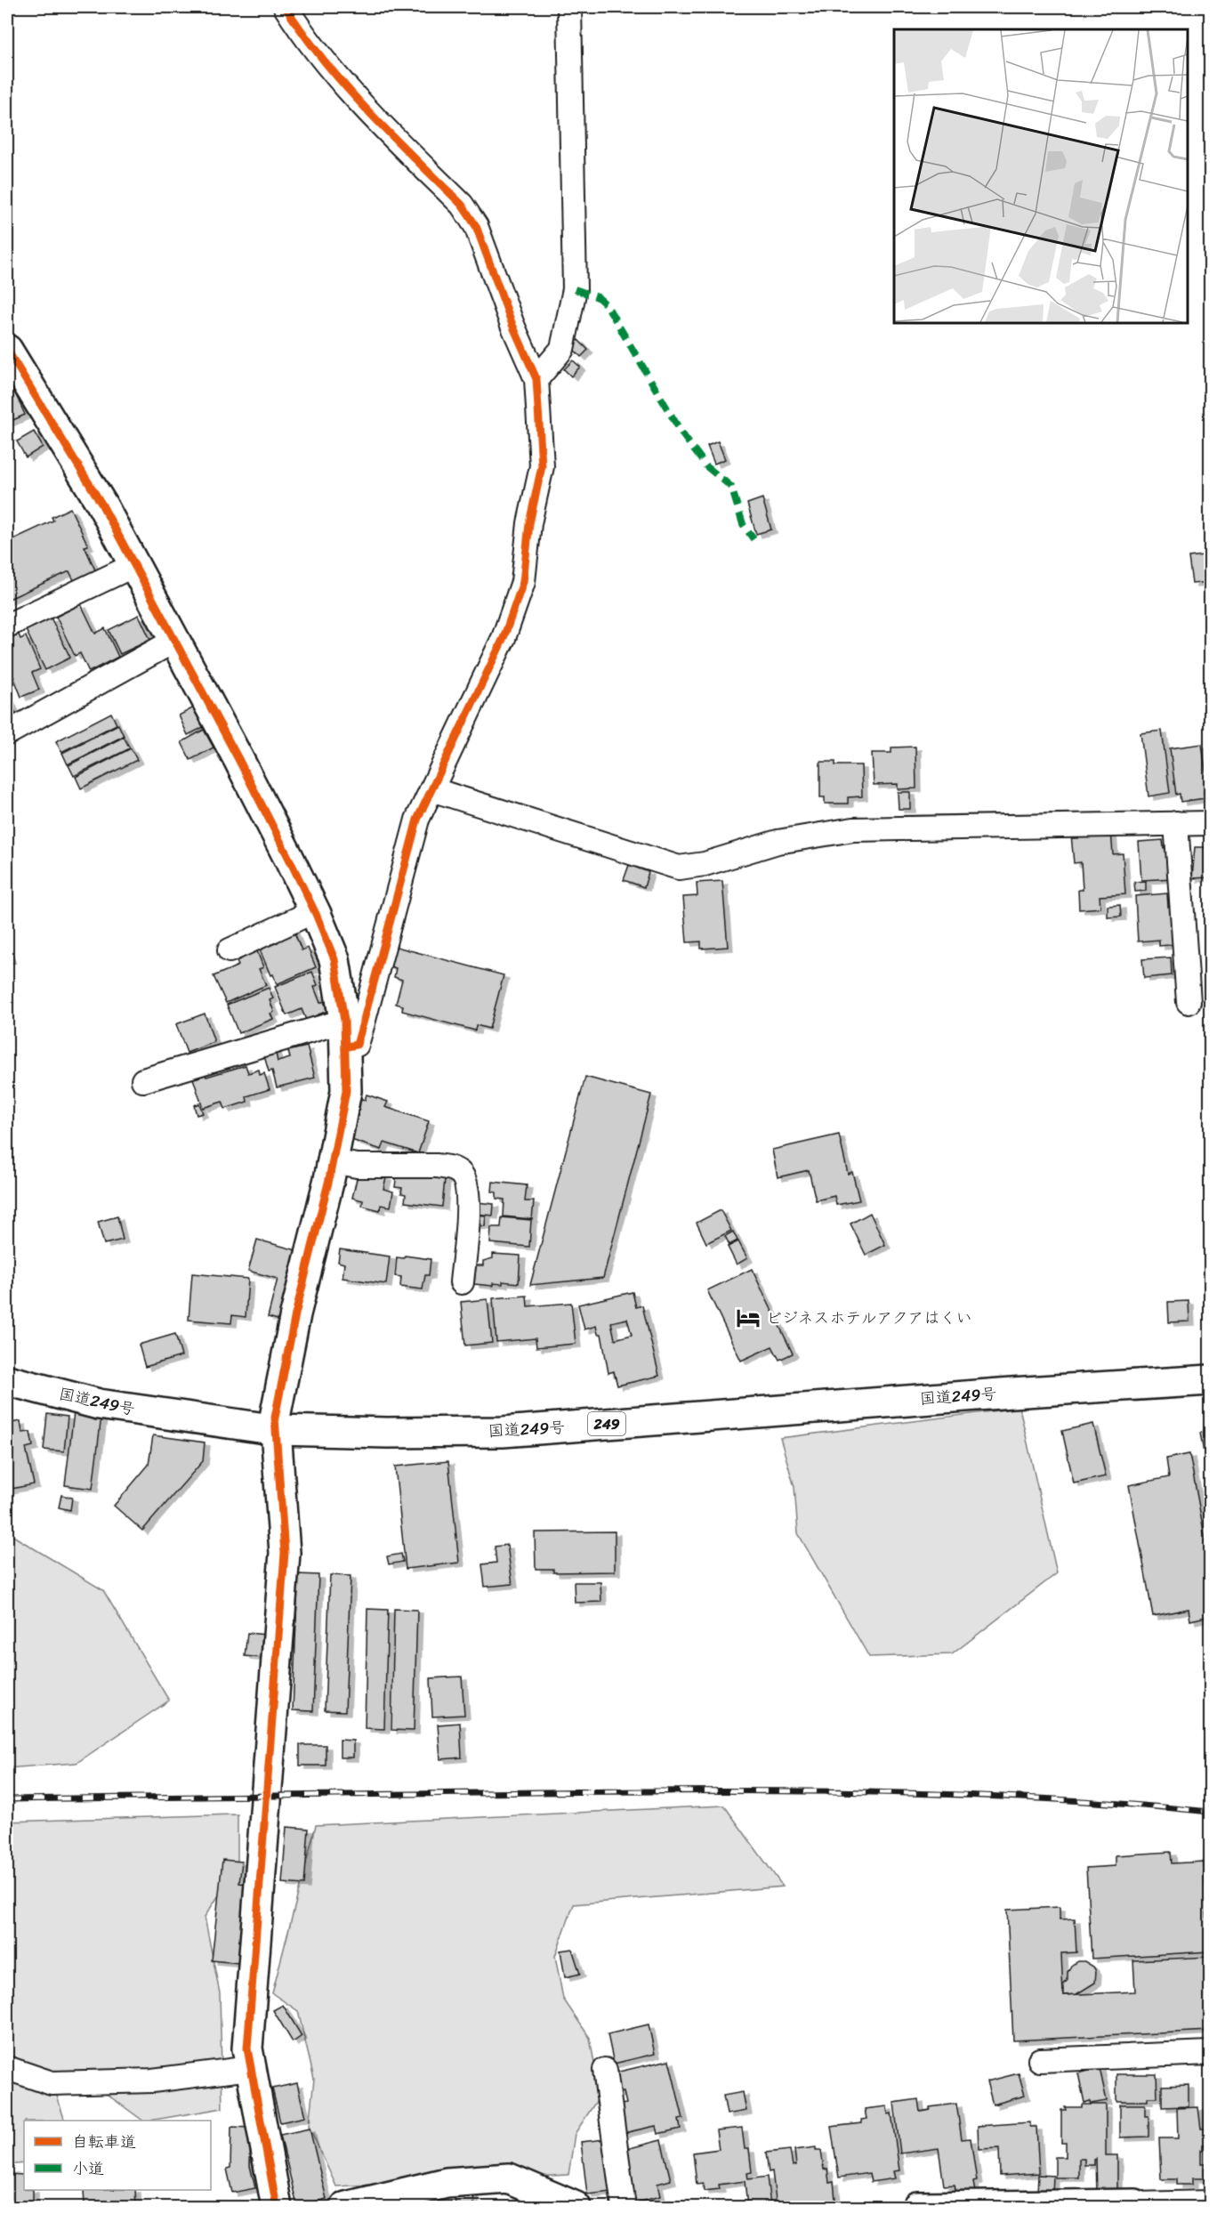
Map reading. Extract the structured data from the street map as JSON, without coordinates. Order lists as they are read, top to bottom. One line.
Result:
{"streets":{"main road":["国道249号","249"]},"places":{"hotel":["ビジネスホテルアクアはくい"]},"legend":["自転車道","小道"]}
